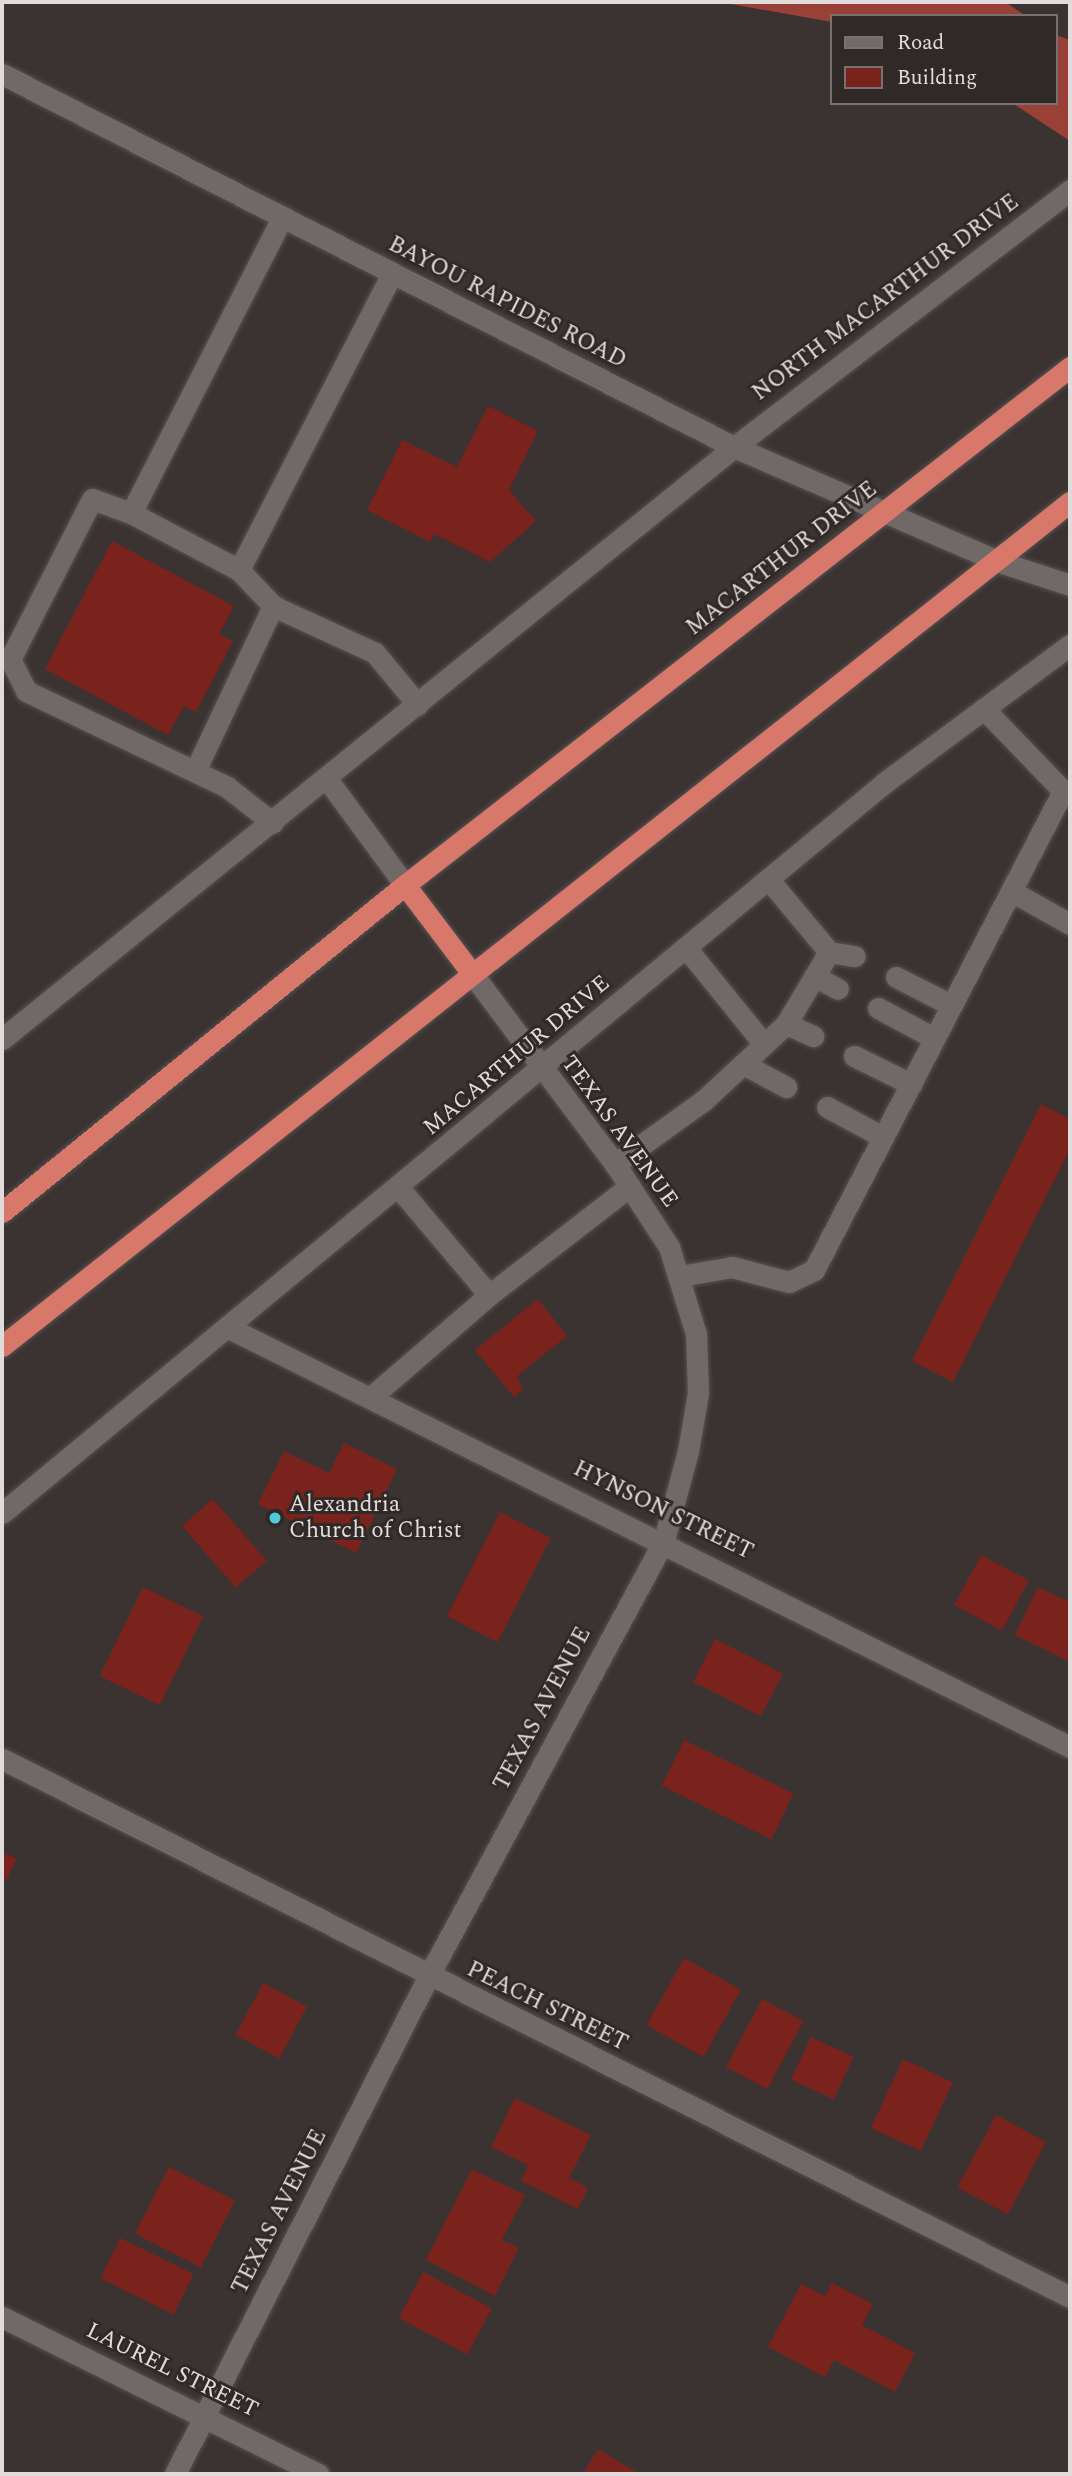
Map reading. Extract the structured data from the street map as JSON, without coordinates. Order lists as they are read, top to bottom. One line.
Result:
{"streets":{"highway":["MACARTHUR DRIVE"],"street":["NORTH MACARTHUR DRIVE","BAYOU RAPIDES ROAD","TEXAS AVENUE","HYNSON STREET","PEACH STREET","LAUREL STREET"]},"crossings":[["NORTH MACARTHUR DRIVE","BAYOU RAPIDES ROAD"],["BAYOU RAPIDES ROAD","MACARTHUR DRIVE"],["MACARTHUR DRIVE","TEXAS AVENUE"],["MACARTHUR DRIVE","HYNSON STREET"],["TEXAS AVENUE","HYNSON STREET"],["TEXAS AVENUE","PEACH STREET"],["TEXAS AVENUE","LAUREL STREET"]],"places":["Alexandria Church of Christ"],"legend":["Road","Building"]}
